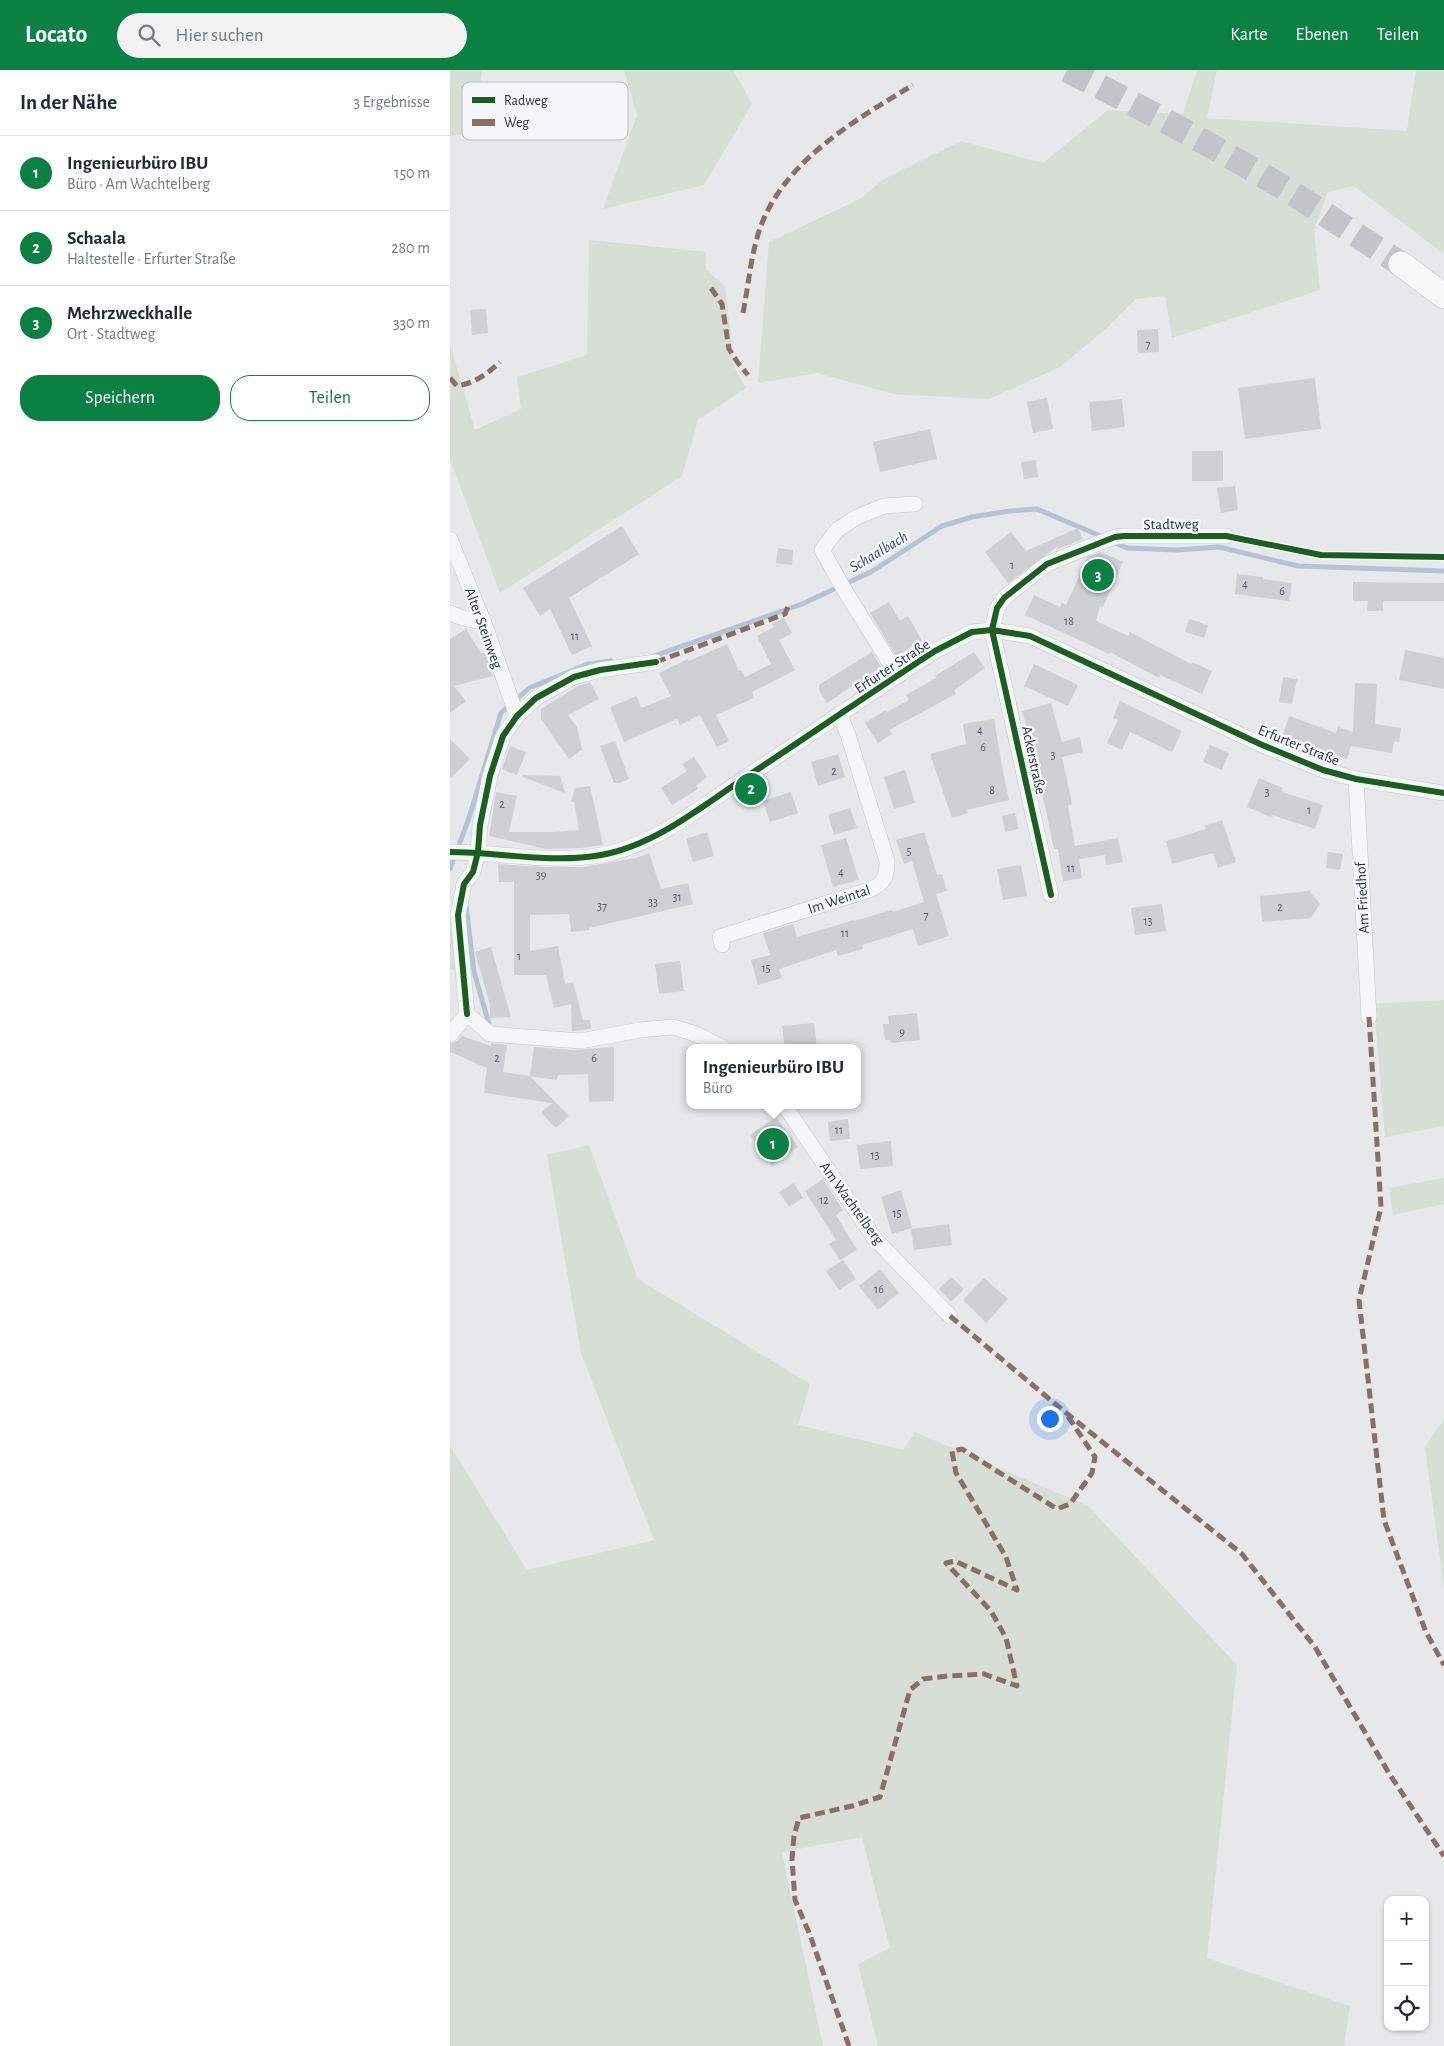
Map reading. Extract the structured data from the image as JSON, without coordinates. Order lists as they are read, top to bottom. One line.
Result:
{"streets":{"street":["Stadtweg","Alter Steinweg","Erfurter Straße","Ackerstraße","Am Friedhof","Im Weintal","Am Wachtelberg"]},"crossings":[["Stadtweg","Erfurter Straße"],["Stadtweg","Ackerstraße"],["Erfurter Straße","Ackerstraße"],["Erfurter Straße","Am Friedhof"],["Erfurter Straße","Im Weintal"]],"water":["Schaalbach"],"house_numbers":["7","1","4","6","18","11","4","6","3","2","8","3","2","1","5","11","4","39","31","33","37","2","7","13","11","1","15","9","2","6","11","13","12","15","16"],"legend":["Radweg","Weg"],"page":{"header":"Locato","search":"Hier suchen","nav":["Karte","Ebenen","Teilen"],"heading":["In der Nähe","3 Ergebnisse"],"list":[{"mark":"1","name":"Ingenieurbüro IBU","note":"Büro · Am Wachtelberg","value":"150 m"},{"mark":"2","name":"Schaala","note":"Haltestelle · Erfurter Straße","value":"280 m"},{"mark":"3","name":"Mehrzweckhalle","note":"Ort · Stadtweg","value":"330 m"}],"buttons":["Speichern","Teilen"],"pins":["3","2","1"],"popup":["Ingenieurbüro IBU","Büro"],"map_buttons":["+","−"]}}
